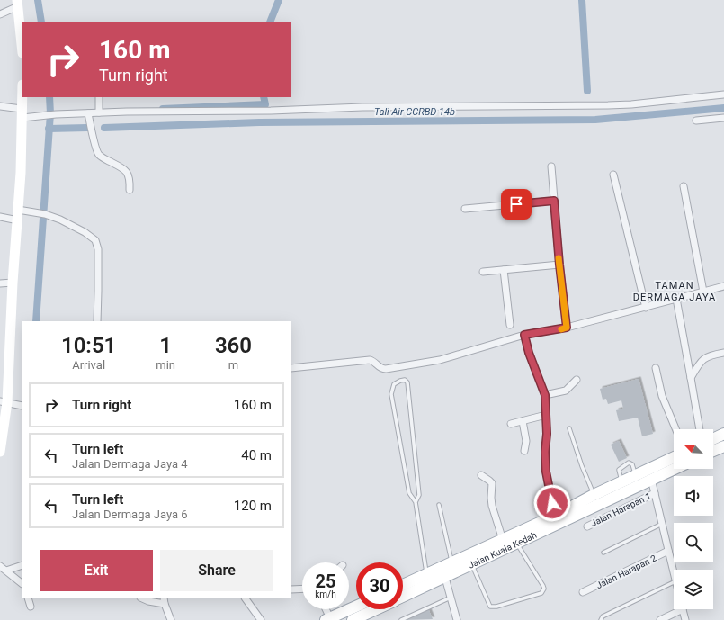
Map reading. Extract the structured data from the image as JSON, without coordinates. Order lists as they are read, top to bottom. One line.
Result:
{"streets":{"main road":["Jalan Kuala Kedah"],"street":["Jalan Harapan 1","Jalan Harapan 2"]},"districts":["TAMAN DERMAGA JAYA"],"water":["Tali Air CCRBD 14b"],"north":"top left","page":{"turn":["160 m","Turn right"],"eta":["10:51","Arrival","1","min","360","m"],"list":[{"name":"Turn right","value":"160 m"},{"name":"Turn left","note":"Jalan Dermaga Jaya 4","value":"40 m"},{"name":"Turn left","note":"Jalan Dermaga Jaya 6","value":"120 m"}],"buttons":["Exit","Share"],"speed":"25 km/h","limit":"30"}}
